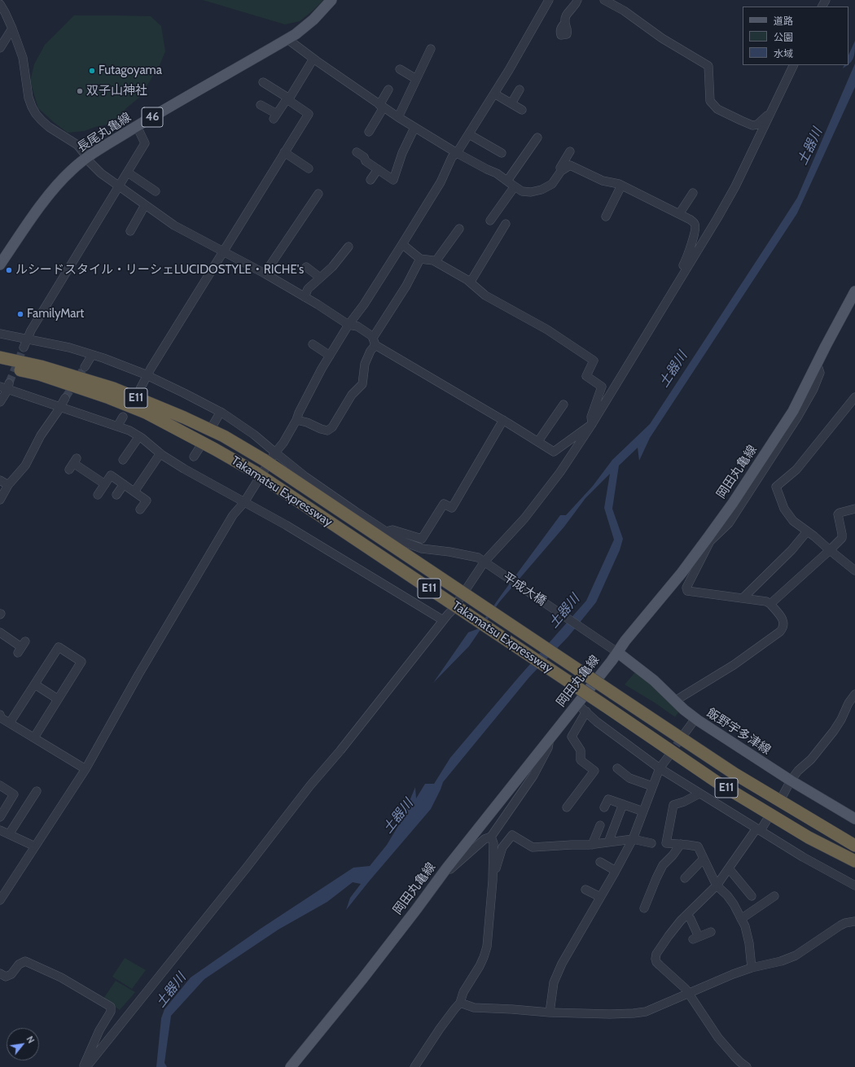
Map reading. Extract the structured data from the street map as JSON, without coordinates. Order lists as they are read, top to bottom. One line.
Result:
{"streets":{"highway":["E11","Takamatsu Expressway"],"main road":["46","長尾丸亀線","岡田丸亀線","飯野宇多津線"],"street":["平成大橋"]},"crossings":[["岡田丸亀線","平成大橋"],["岡田丸亀線","飯野宇多津線"],["平成大橋","飯野宇多津線"]],"water":["土器川"],"places":["Futagoyama","双子山神社","ルシードスタイル・リーシェLUCIDOSTYLE・RICHE's","FamilyMart"],"legend":["道路","公園","水域"],"north":"top right"}
